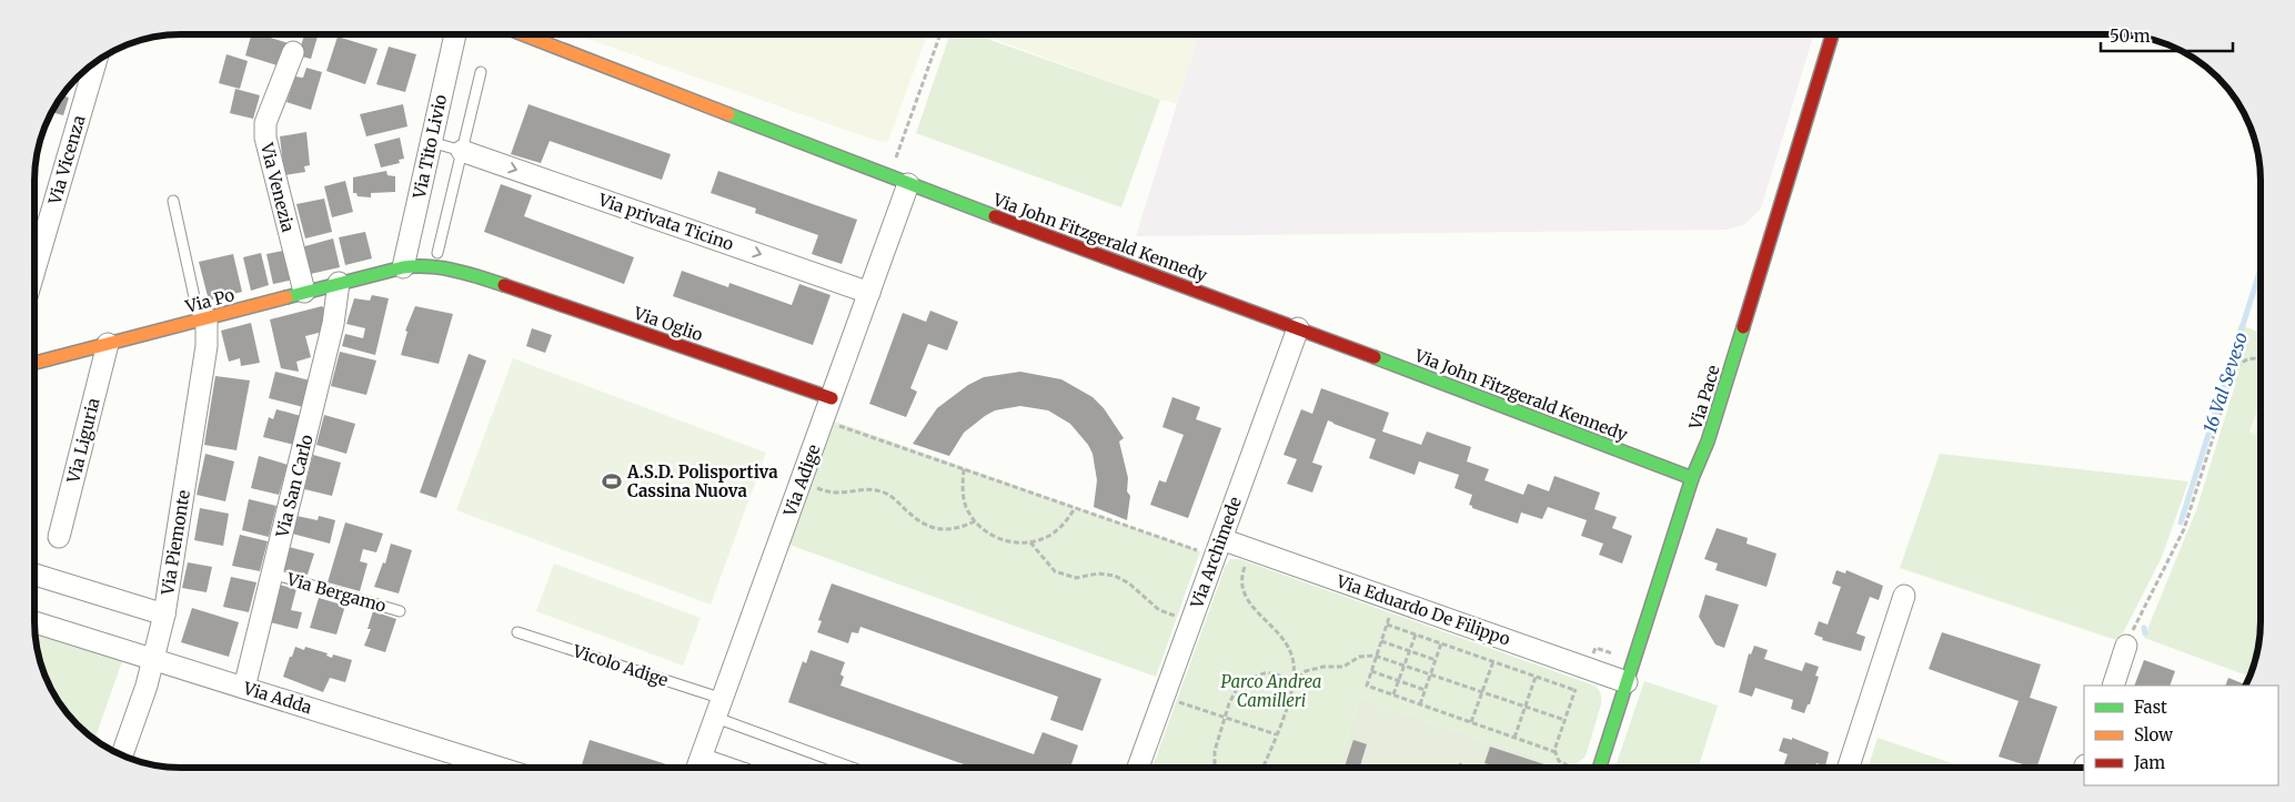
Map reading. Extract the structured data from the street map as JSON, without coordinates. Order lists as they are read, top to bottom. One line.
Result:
{"streets":{"street":["Via Tito Livio","Via Vicenza","Via Venezia","Via privata Ticino","Via John Fitzgerald Kennedy","Via Po","Via Oglio","Via Pace","Via Liguria","Via Adige","Via San Carlo","Via Piemonte","Via Archimede","Via Eduardo De Filippo","Via Adda"],"lane":["Via Bergamo","Vicolo Adige"]},"crossings":[["Via Tito Livio","Via Po"],["Via Tito Livio","Via Oglio"],["Via Venezia","Via Po"],["Via privata Ticino","Via Adige"],["Via John Fitzgerald Kennedy","Via Pace"],["Via John Fitzgerald Kennedy","Via Adige"],["Via John Fitzgerald Kennedy","Via Archimede"],["Via Po","Via Oglio"],["Via Po","Via Liguria"],["Via Po","Via San Carlo"],["Via Po","Via Piemonte"],["Via Oglio","Via Adige"],["Via Pace","Via Eduardo De Filippo"],["Via Adige","Vicolo Adige"],["Via San Carlo","Via Bergamo"],["Via San Carlo","Via Adda"],["Via Piemonte","Via Adda"],["Via Archimede","Via Eduardo De Filippo"]],"one_way":["Via privata Ticino"],"water":["16 Val Seveso"],"parks":["Parco Andrea Camilleri"],"places":{"sports":["A.S.D. Polisportiva Cassina Nuova"]},"legend":["Fast","Slow","Jam"],"scale_bar":"50 m"}
